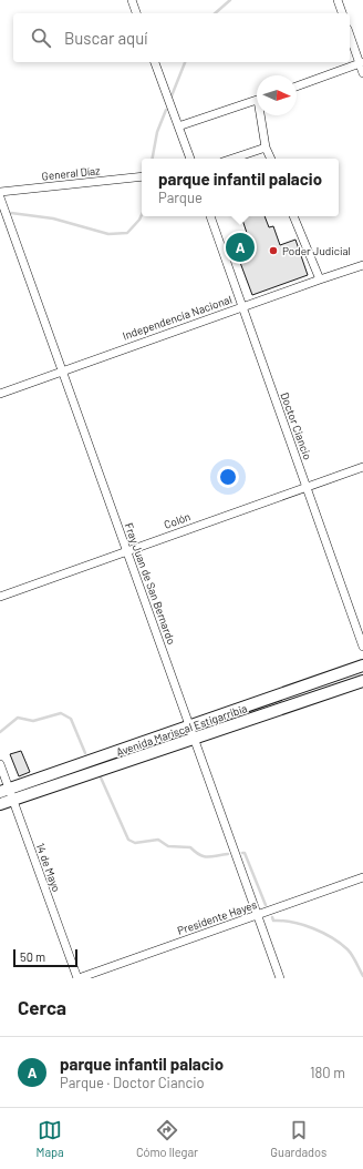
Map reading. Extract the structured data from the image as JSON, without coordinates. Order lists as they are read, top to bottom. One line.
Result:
{"streets":{"main road":["Avenida Mariscal Estigarribia"],"street":["General Díaz","Independencia Nacional","Doctor Ciancio","Colón","Fray Juan de San Bernardo","14 de Mayo","Presidente Hayes"]},"crossings":[["Independencia Nacional","Doctor Ciancio"],["Independencia Nacional","Fray Juan de San Bernardo"],["Doctor Ciancio","Colón"],["Colón","Fray Juan de San Bernardo"],["Fray Juan de San Bernardo","Avenida Mariscal Estigarribia"],["Fray Juan de San Bernardo","Presidente Hayes"],["Avenida Mariscal Estigarribia","14 de Mayo"],["14 de Mayo","Presidente Hayes"]],"places":["Poder Judicial"],"scale_bar":"50 m","north":"right","page":{"search":"Buscar aquí","popup":["parque infantil palacio","Parque"],"pins":"A","scale":"50 m","heading":"Cerca","list":[{"mark":"A","name":"parque infantil palacio","note":"Parque · Doctor Ciancio","value":"180 m"}],"nav":["Mapa","Cómo llegar","Guardados"]}}
